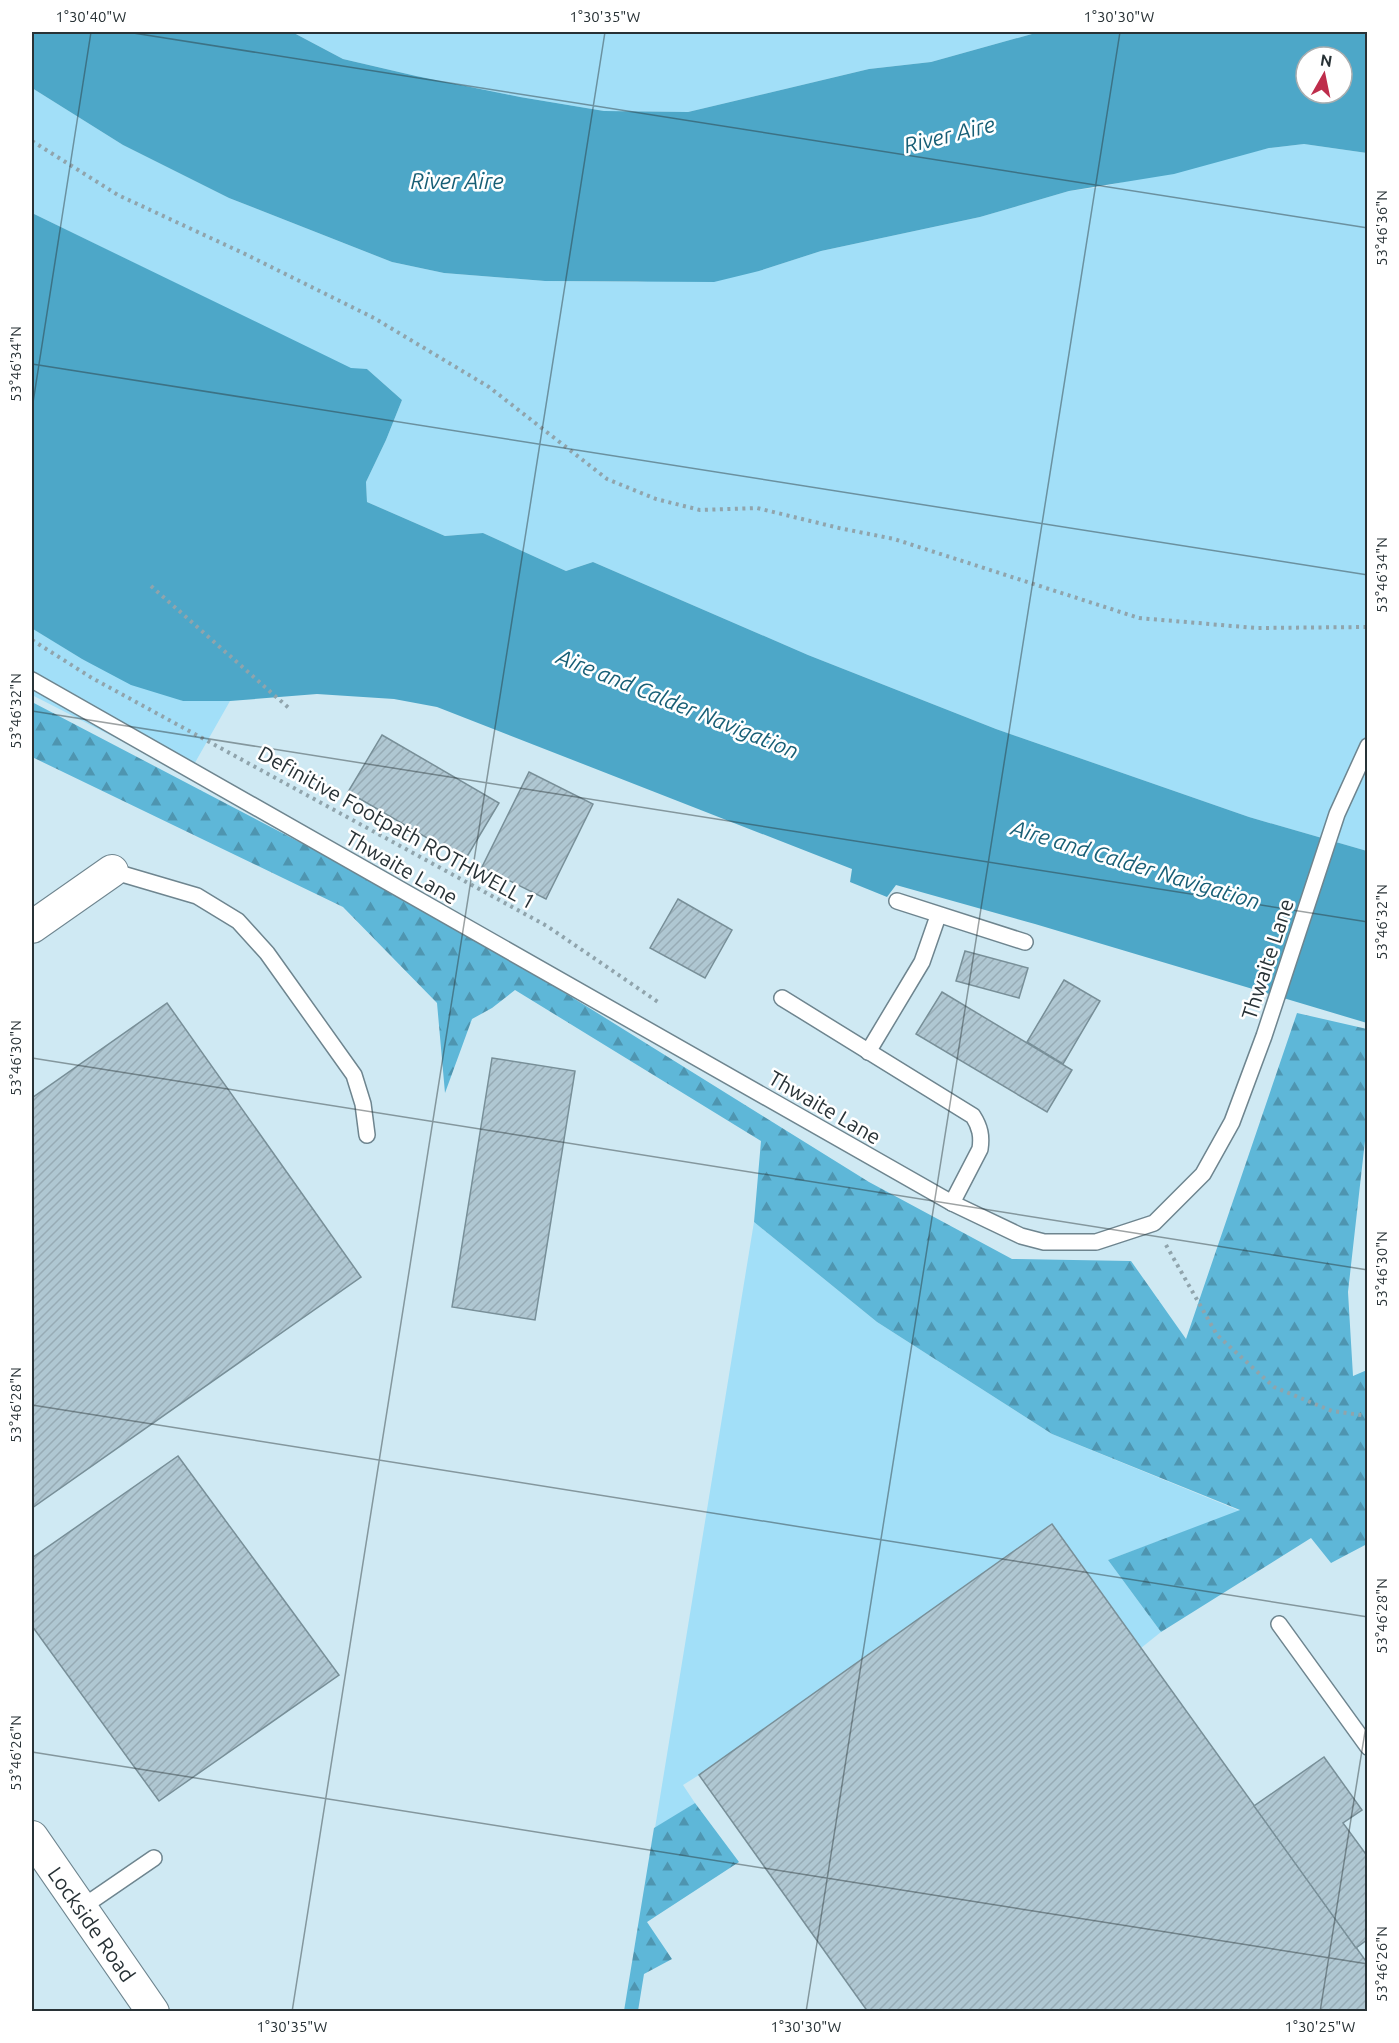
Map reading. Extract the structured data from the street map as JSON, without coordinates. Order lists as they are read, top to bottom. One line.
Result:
{"streets":{"street":["Lockside Road"],"lane":["Thwaite Lane"],"path":["Definitive Footpath ROTHWELL 1"]},"water":["River Aire","Aire and Calder Navigation"],"north":"top","coordinates":["1°30'40\"W","1°30'35\"W","1°30'30\"W","53°46'36\"N","53°46'34\"N","53°46'32\"N","53°46'30\"N","53°46'28\"N","53°46'26\"N","1°30'25\"W"]}
